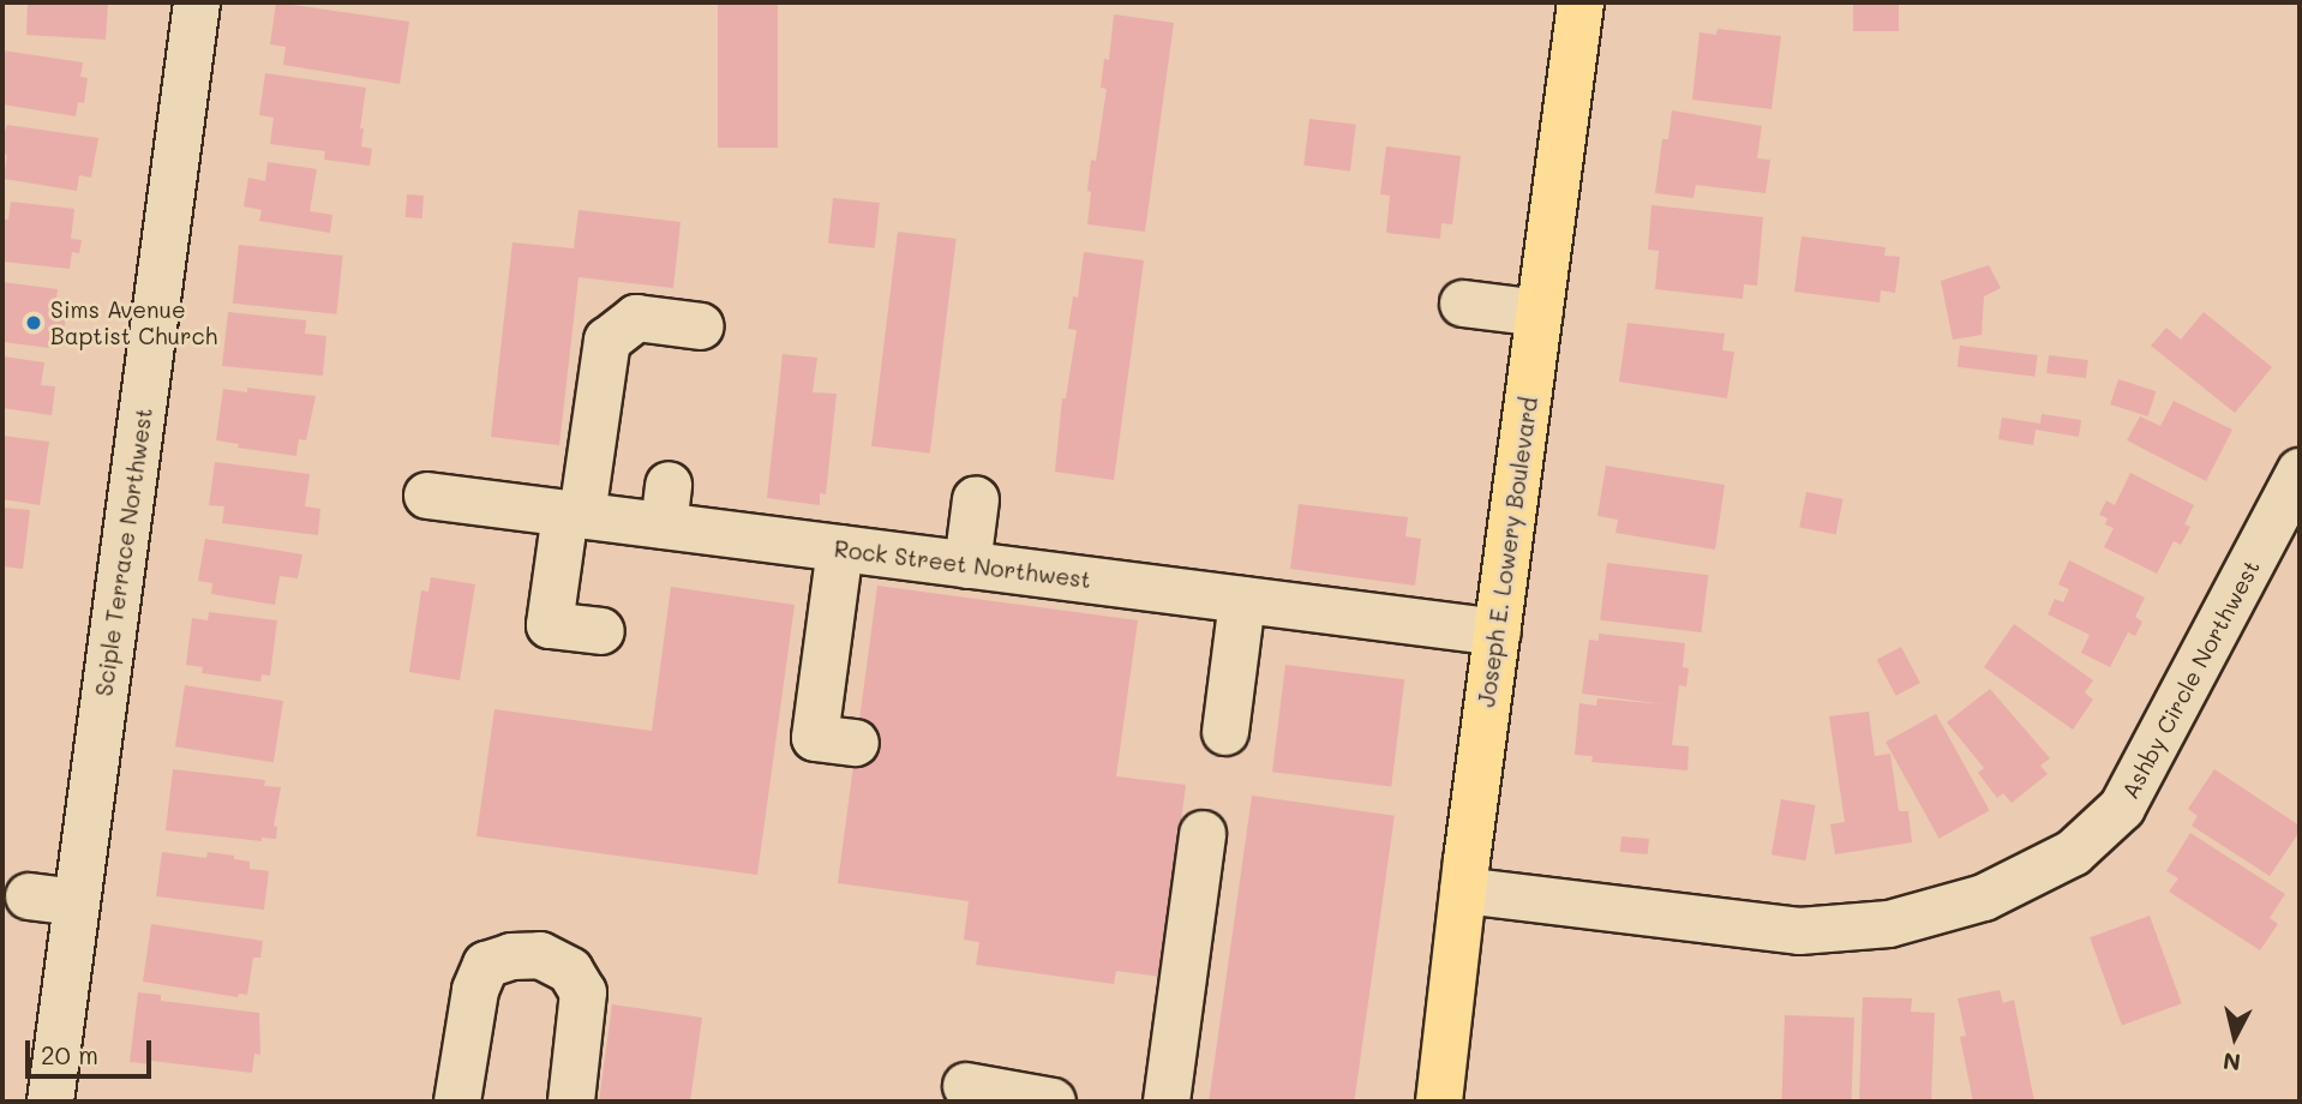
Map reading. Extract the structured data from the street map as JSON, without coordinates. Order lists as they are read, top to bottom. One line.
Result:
{"streets":{"main road":["Joseph E. Lowery Boulevard"],"street":["Sciple Terrace Northwest","Rock Street Northwest","Ashby Circle Northwest"]},"crossings":[["Joseph E. Lowery Boulevard","Rock Street Northwest"],["Joseph E. Lowery Boulevard","Ashby Circle Northwest"]],"places":["Sims Avenue Baptist Church"],"scale_bar":"20 m","north":"bottom"}
